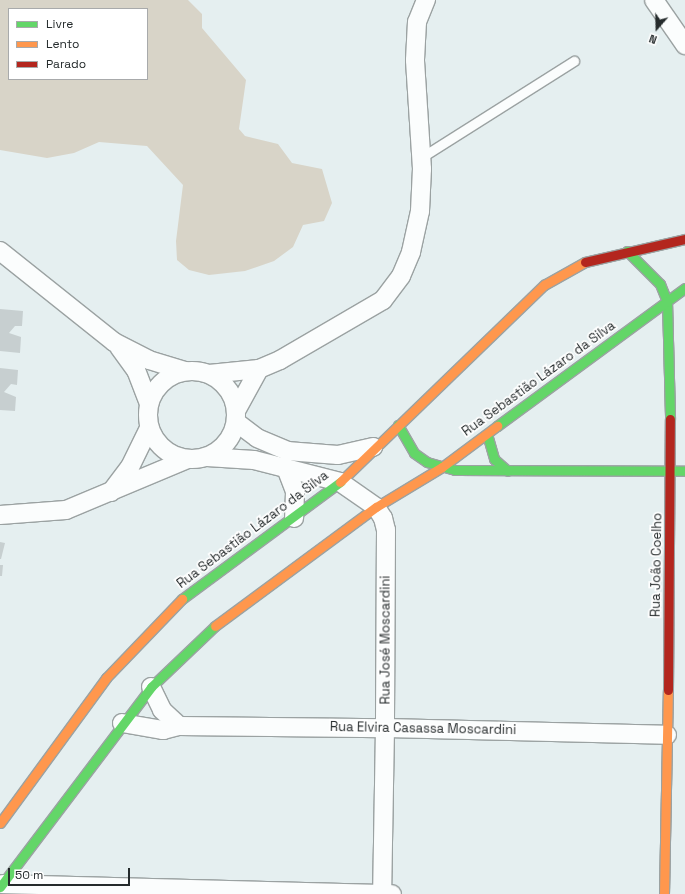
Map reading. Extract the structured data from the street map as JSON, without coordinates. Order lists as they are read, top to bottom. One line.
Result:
{"streets":{"street":["Rua Sebastião Lázaro da Silva","Rua João Coelho","Rua José Moscardini","Rua Elvira Casassa Moscardini"]},"crossings":[["Rua Sebastião Lázaro da Silva","Rua João Coelho"],["Rua Sebastião Lázaro da Silva","Rua José Moscardini"],["Rua Sebastião Lázaro da Silva","Rua Elvira Casassa Moscardini"],["Rua João Coelho","Rua Elvira Casassa Moscardini"],["Rua José Moscardini","Rua Elvira Casassa Moscardini"]],"legend":["Livre","Lento","Parado"],"scale_bar":"50 m","north":"bottom"}
